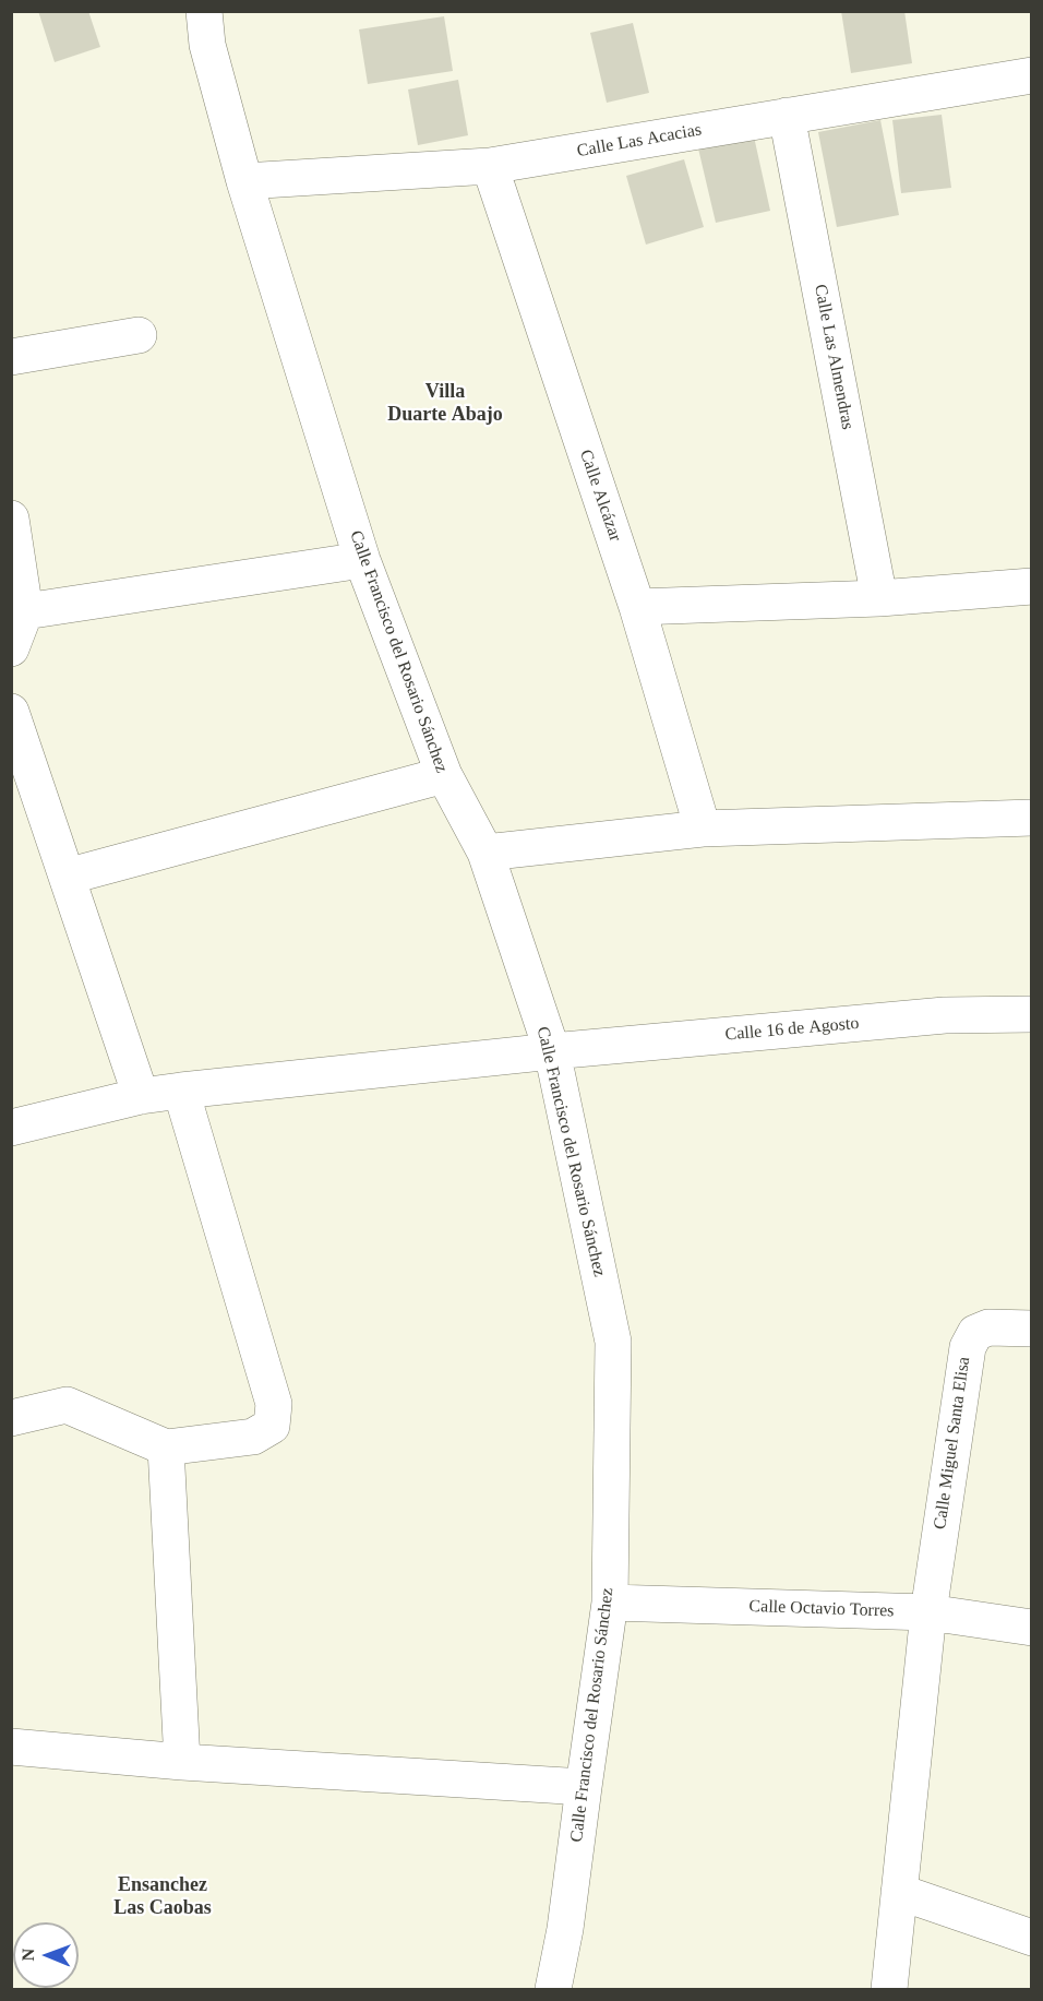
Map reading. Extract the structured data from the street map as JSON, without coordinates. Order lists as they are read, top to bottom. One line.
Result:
{"streets":{"street":["Calle Las Acacias","Calle Las Almendras","Calle Alcázar","Calle Francisco del Rosario Sánchez","Calle 16 de Agosto","Calle Miguel Santa Elisa","Calle Octavio Torres"]},"crossings":[["Calle Las Acacias","Calle Las Almendras"],["Calle Las Acacias","Calle Alcázar"],["Calle Las Acacias","Calle Francisco del Rosario Sánchez"],["Calle Francisco del Rosario Sánchez","Calle 16 de Agosto"],["Calle Francisco del Rosario Sánchez","Calle Octavio Torres"],["Calle Miguel Santa Elisa","Calle Octavio Torres"]],"districts":["Villa Duarte Abajo","Ensanchez Las Caobas"],"north":"left"}
